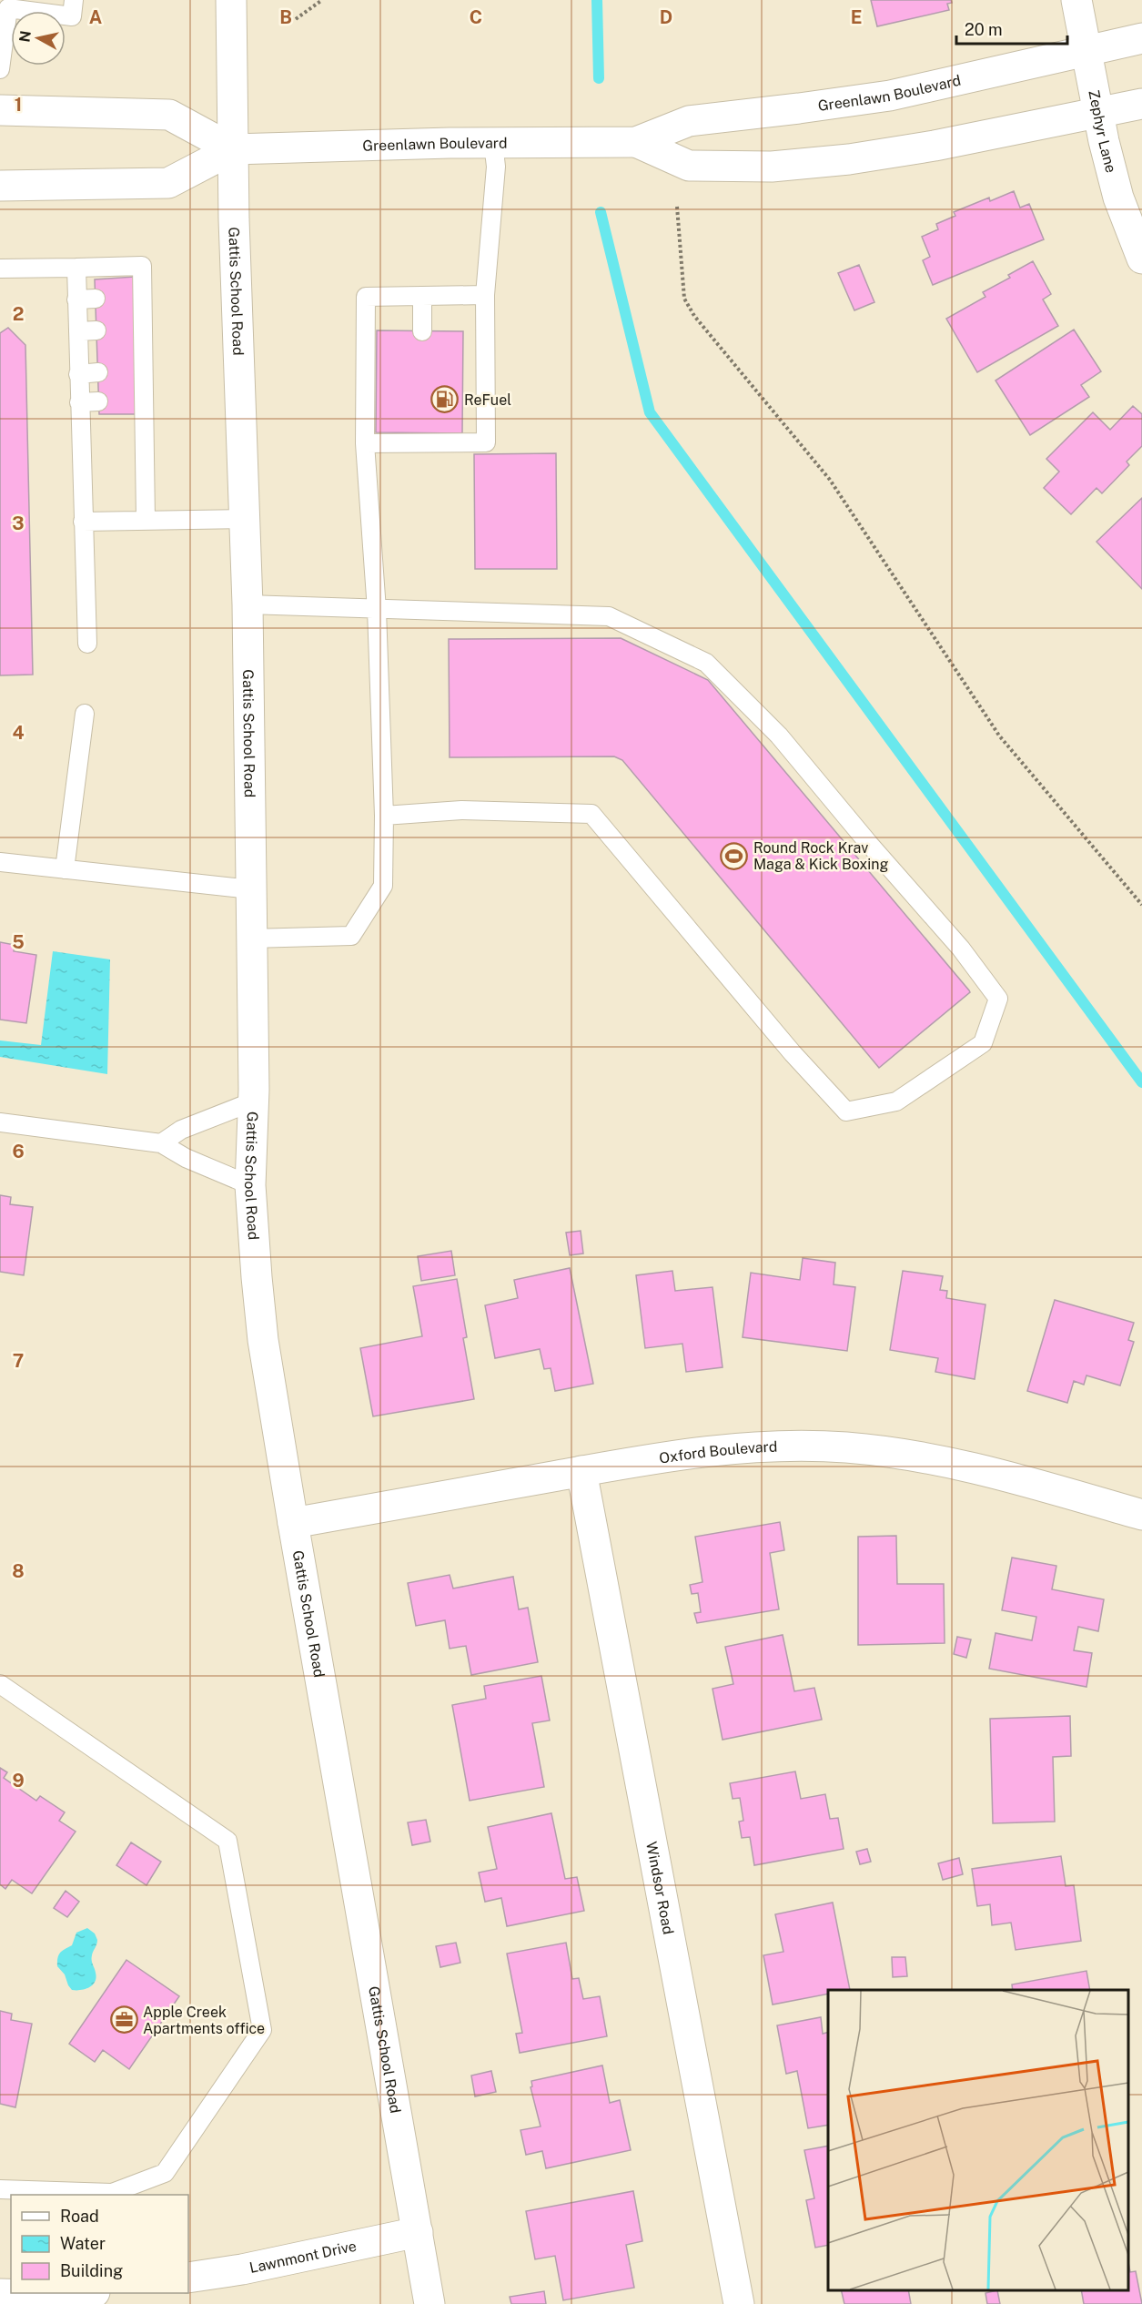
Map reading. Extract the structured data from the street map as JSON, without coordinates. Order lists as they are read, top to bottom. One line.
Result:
{"streets":{"main road":["Greenlawn Boulevard","Zephyr Lane","Gattis School Road","Oxford Boulevard","Windsor Road","Lawnmont Drive"]},"crossings":[["Greenlawn Boulevard","Zephyr Lane"],["Greenlawn Boulevard","Gattis School Road"],["Gattis School Road","Oxford Boulevard"],["Gattis School Road","Lawnmont Drive"],["Oxford Boulevard","Windsor Road"]],"places":{"fuel station":["ReFuel"],"sports":["Round Rock Krav Maga & Kick Boxing"],"office":["Apple Creek Apartments office"]},"legend":["Road","Water","Building"],"scale_bar":"20 m","north":"left","grid":{"columns":["A","B","C","D","E"],"rows":["1","2","3","4","5","6","7","8","9"]}}
